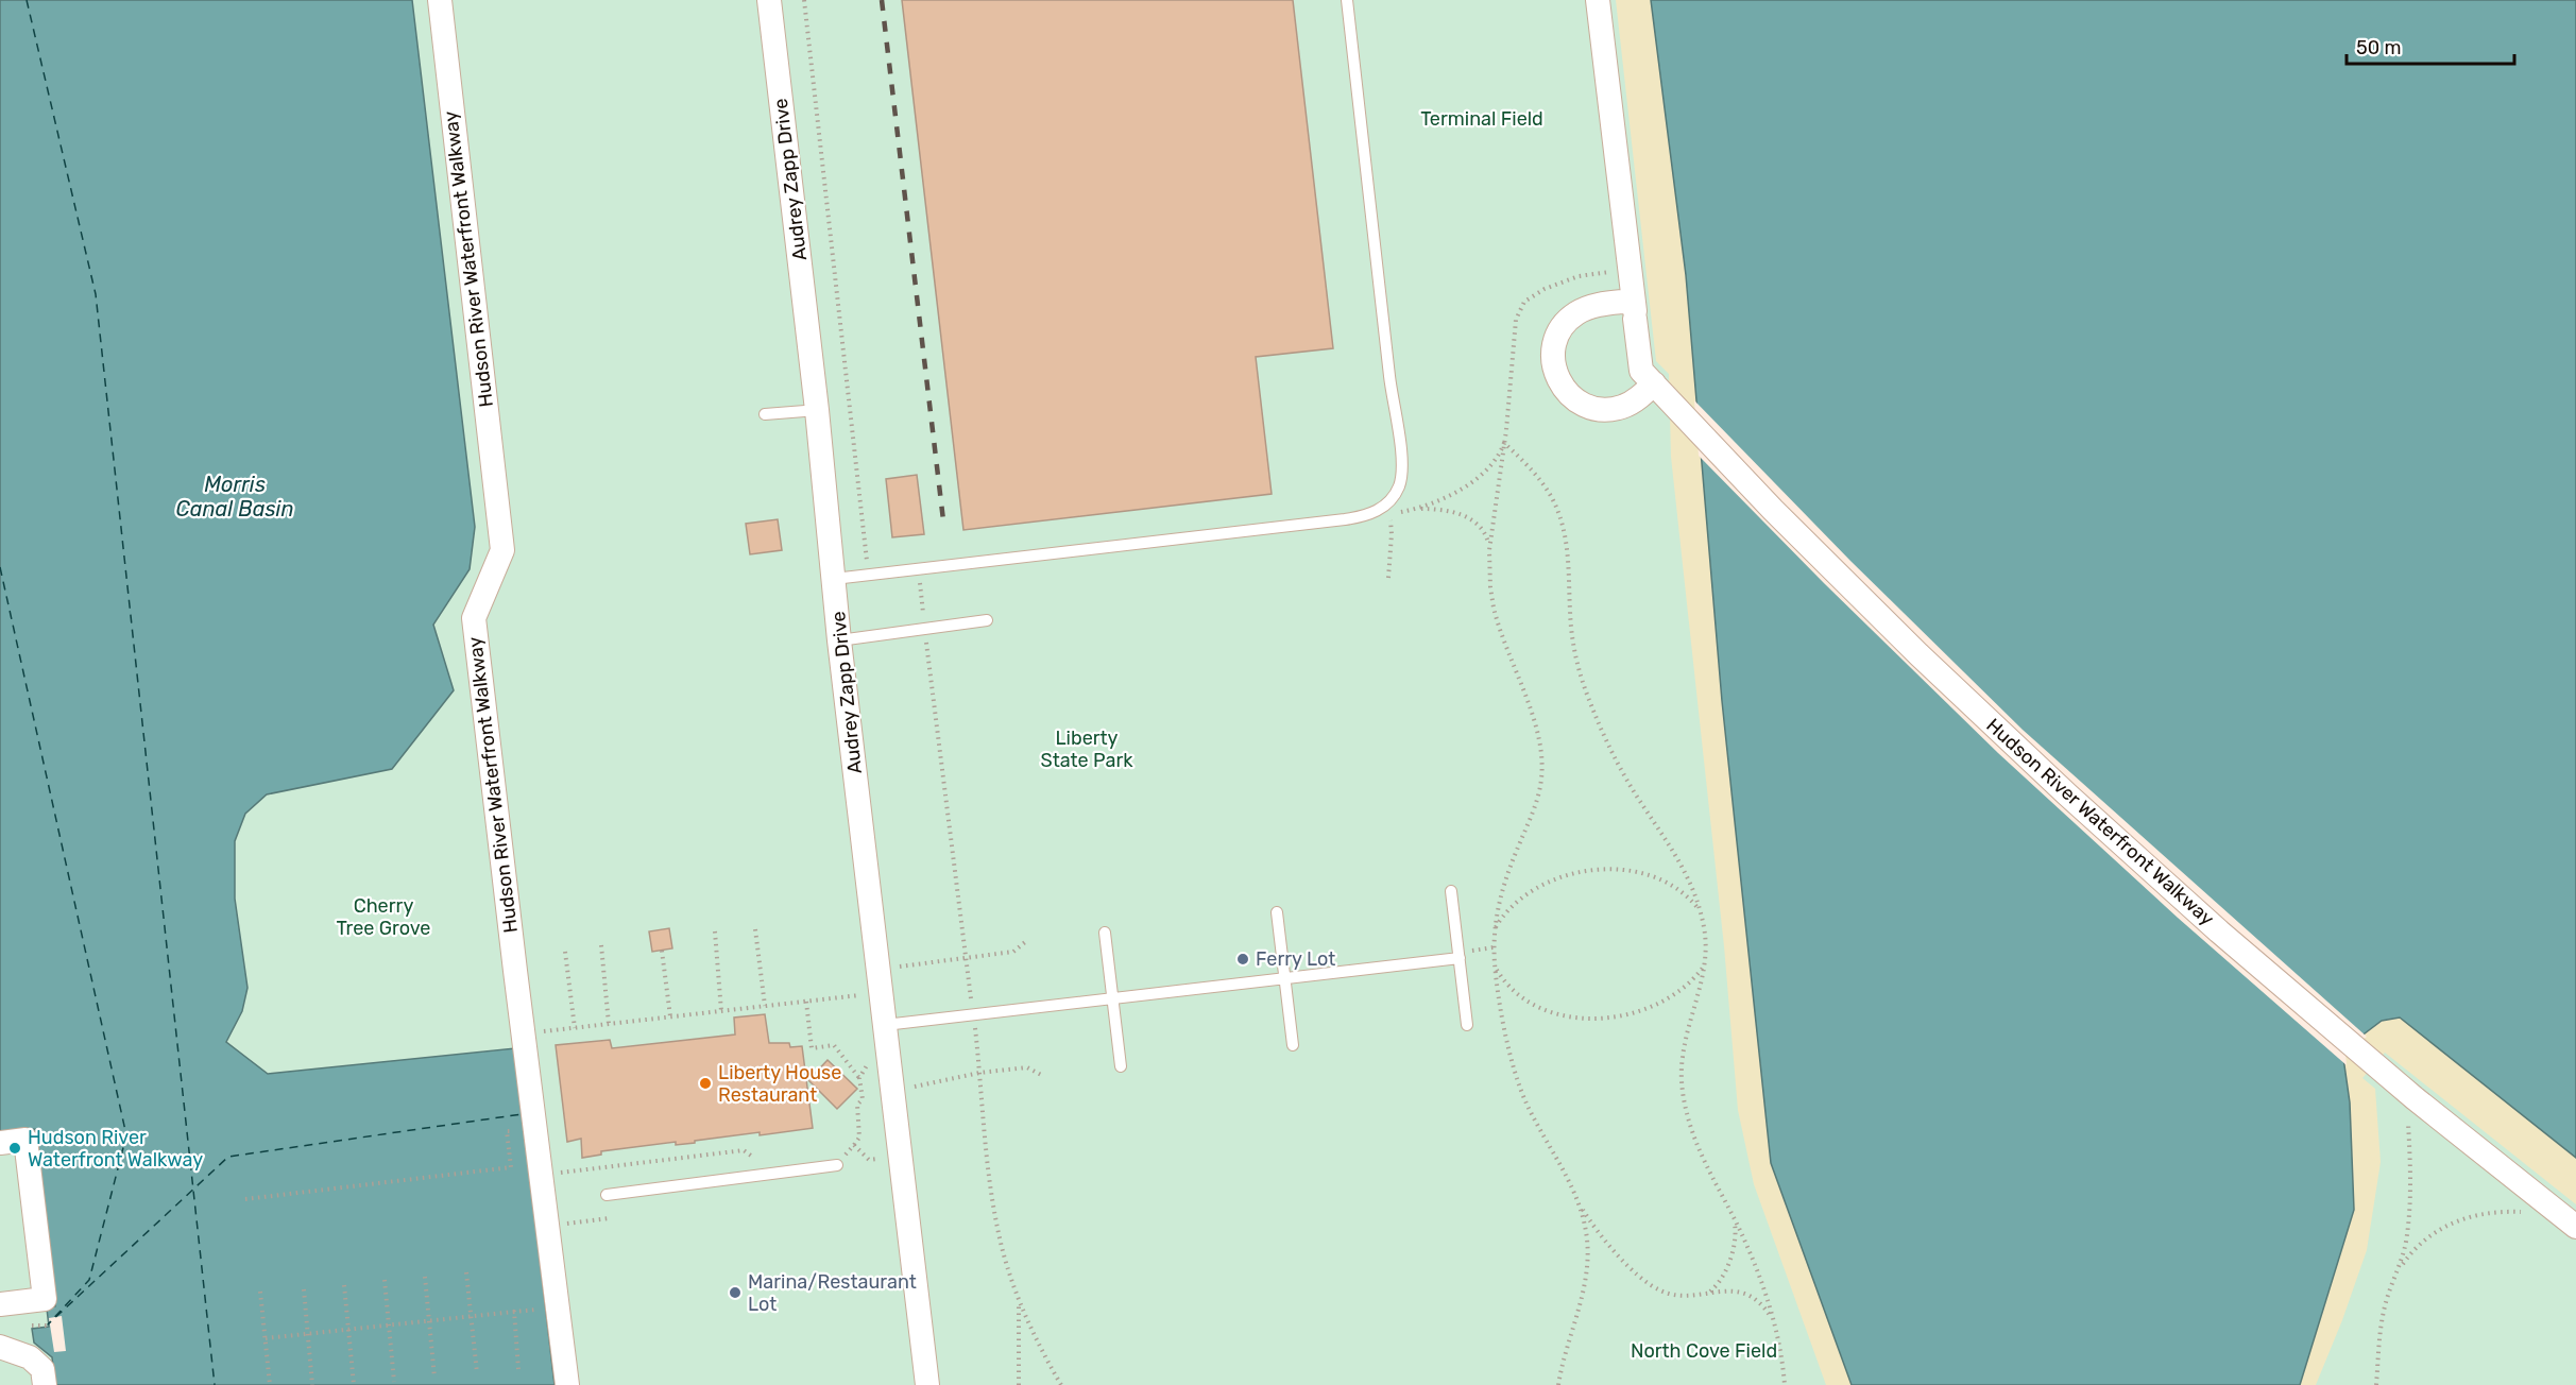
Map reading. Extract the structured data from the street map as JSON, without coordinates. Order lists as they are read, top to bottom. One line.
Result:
{"streets":{"street":["Audrey Zapp Drive","Hudson River Waterfront Walkway"]},"water":["Morris Canal Basin"],"parks":["Terminal Field","Liberty State Park","Cherry Tree Grove","North Cove Field"],"places":["Ferry Lot","Liberty House Restaurant","Hudson River Waterfront Walkway","Marina/Restaurant Lot"],"scale_bar":"50 m"}
